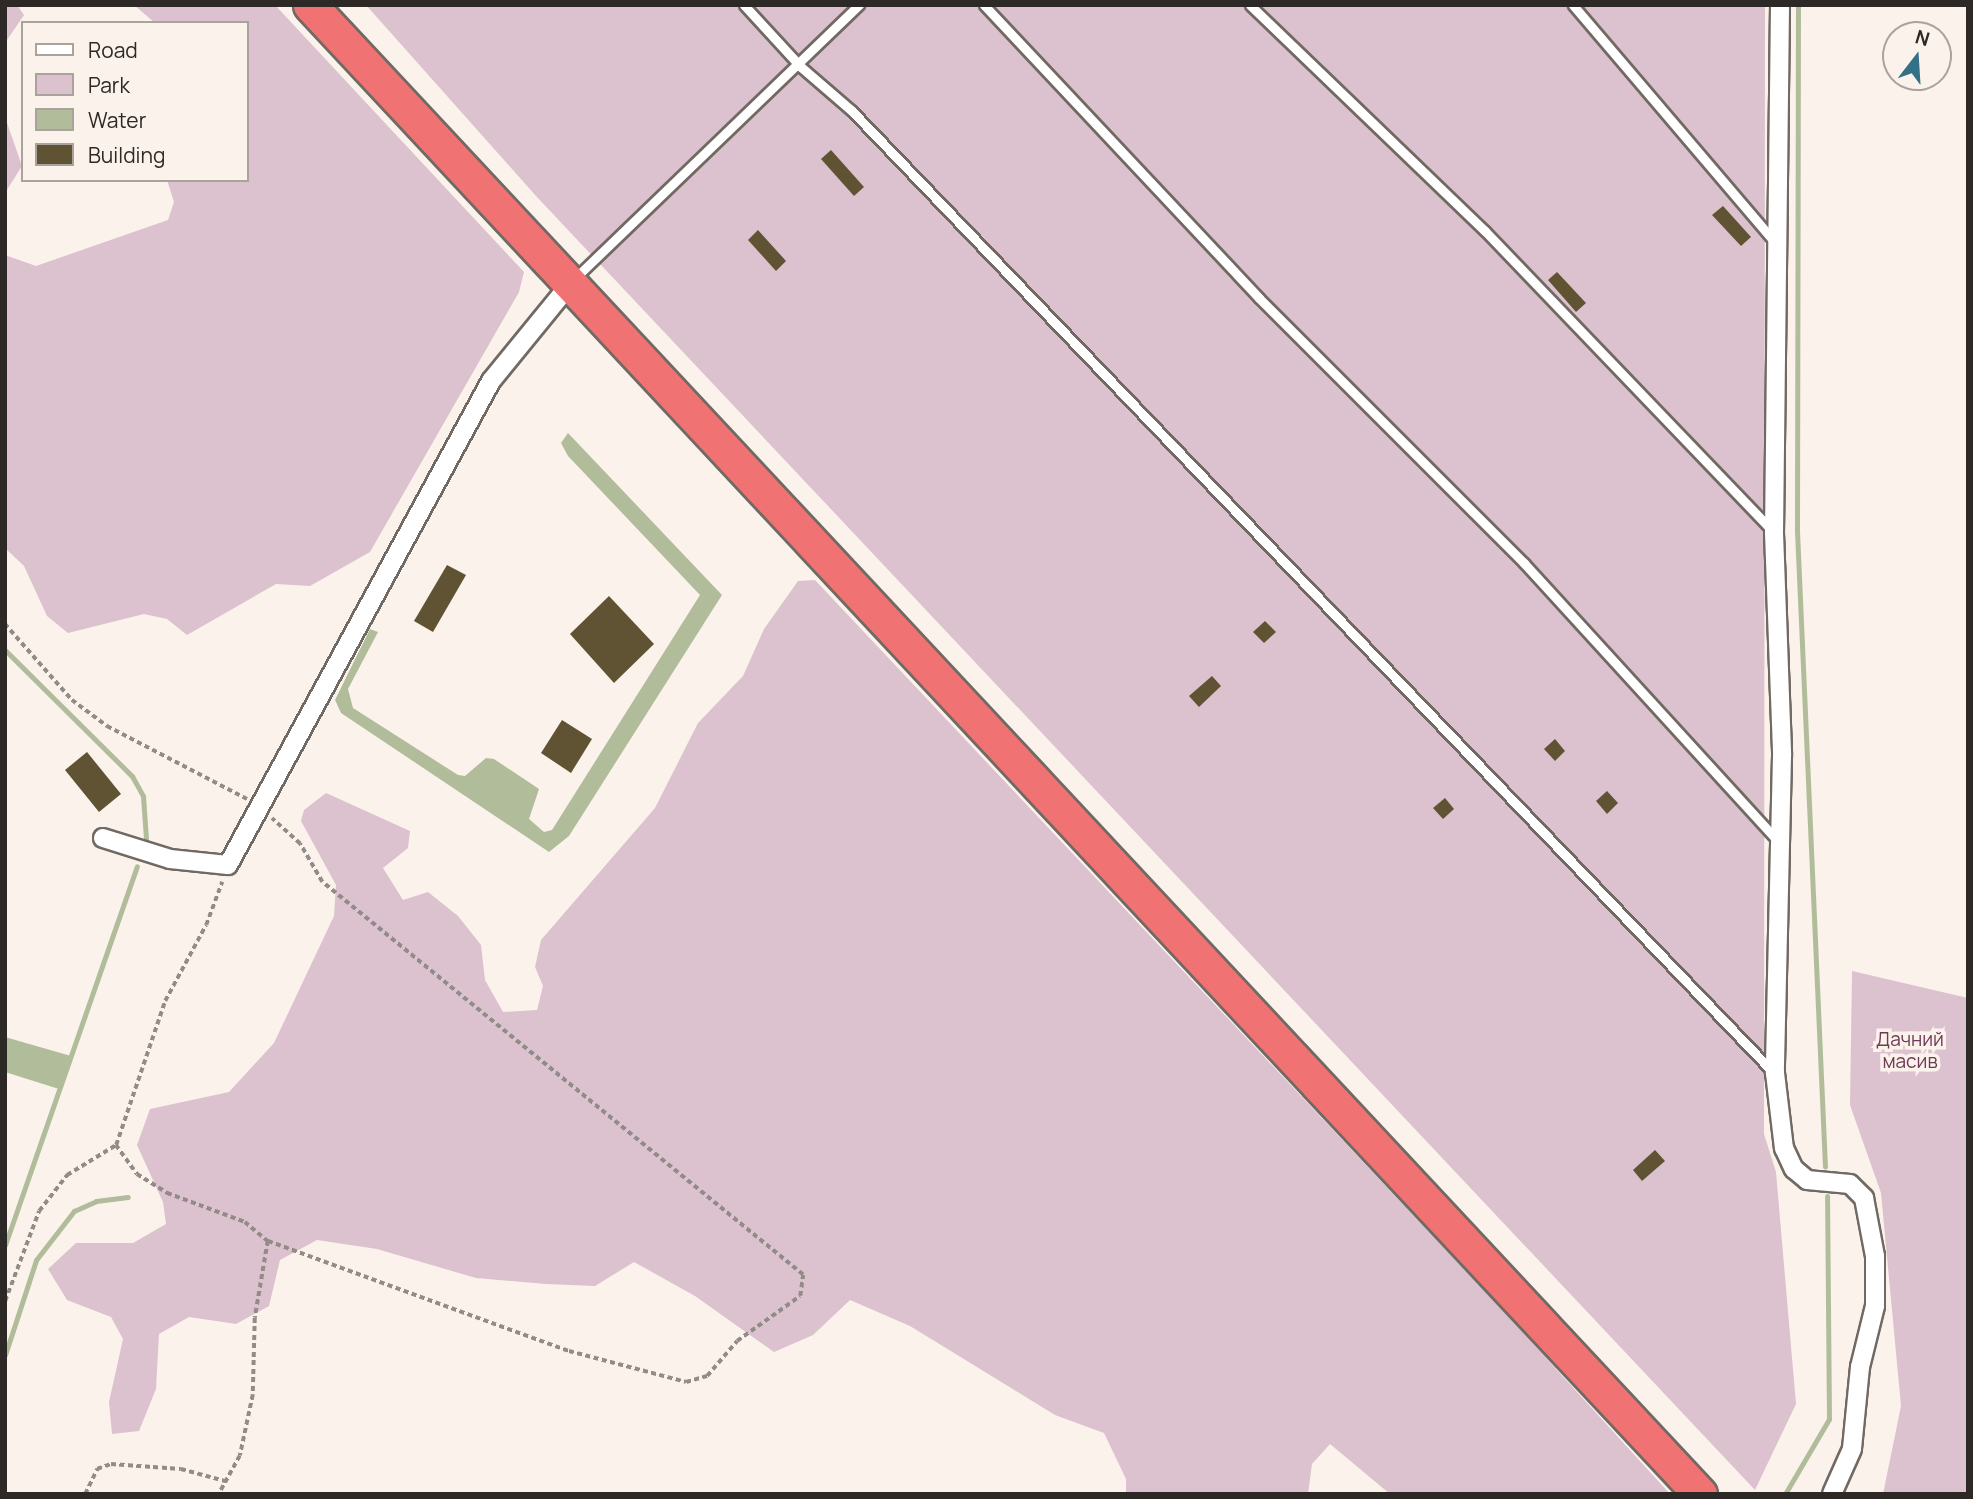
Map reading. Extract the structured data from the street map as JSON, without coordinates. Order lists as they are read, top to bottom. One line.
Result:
{"parks":["Дачний масив"],"legend":["Road","Park","Water","Building"],"north":"top"}
